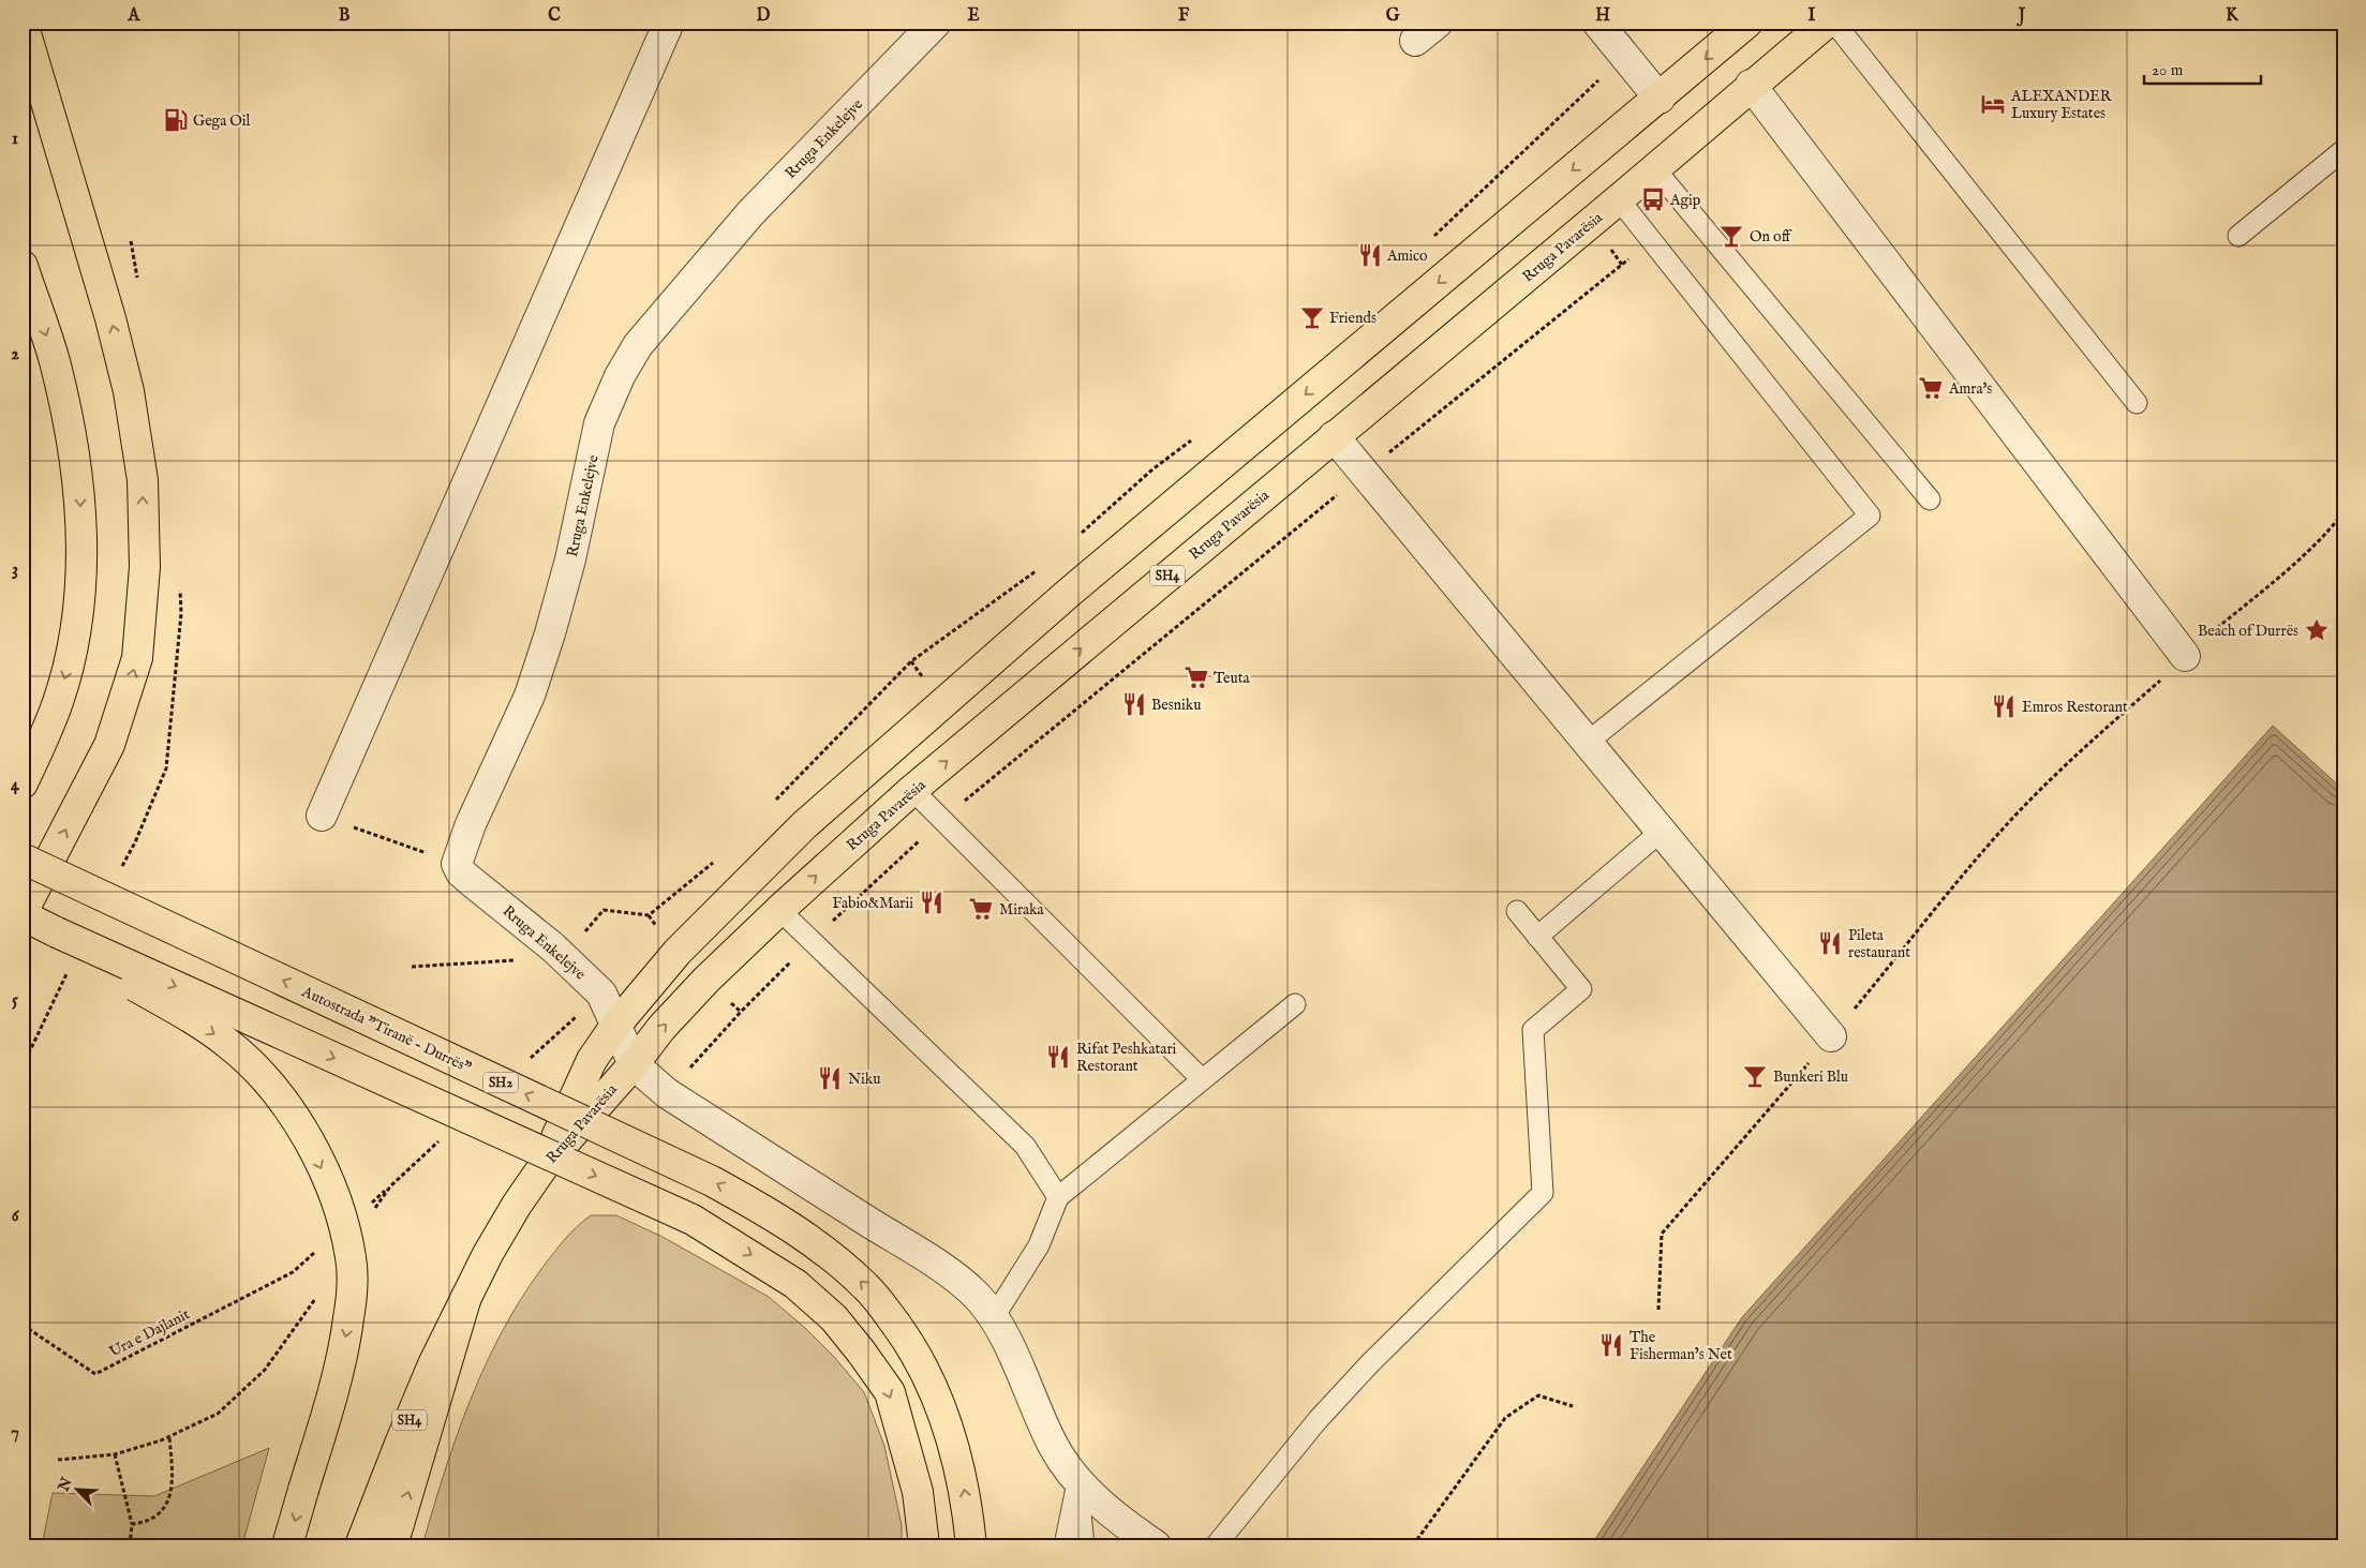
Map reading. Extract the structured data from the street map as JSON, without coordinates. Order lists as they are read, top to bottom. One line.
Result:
{"streets":{"main road":["Rruga Pavarësia","SH4","Autostrada \"Tiranë - Durrës\"","SH2"],"street":["Rruga Enkelejve"],"path":["Ura e Dajlanit"]},"crossings":[["Rruga Enkelejve","Rruga Pavarësia"],["Rruga Pavarësia","SH4"]],"places":{"hotel":["ALEXANDER Luxury Estates"],"fuel station":["Gega Oil"],"bus stop":["Agip"],"bar":["On off","Friends","Bunkeri Blu"],"restaurant":["Amico","Besniku","Emros Restorant","Fabio&Marii","Pileta restaurant","Rifat Peshkatari Restorant","Niku","The Fisherman’s Net"],"supermarket":["Amra's","Teuta","Miraka"],"place":["Beach of Durrës"]},"scale_bar":"20 m","north":"top left","grid":{"columns":["A","B","C","D","E","F","G","H","I","J","K"],"rows":["1","2","3","4","5","6","7"]}}
